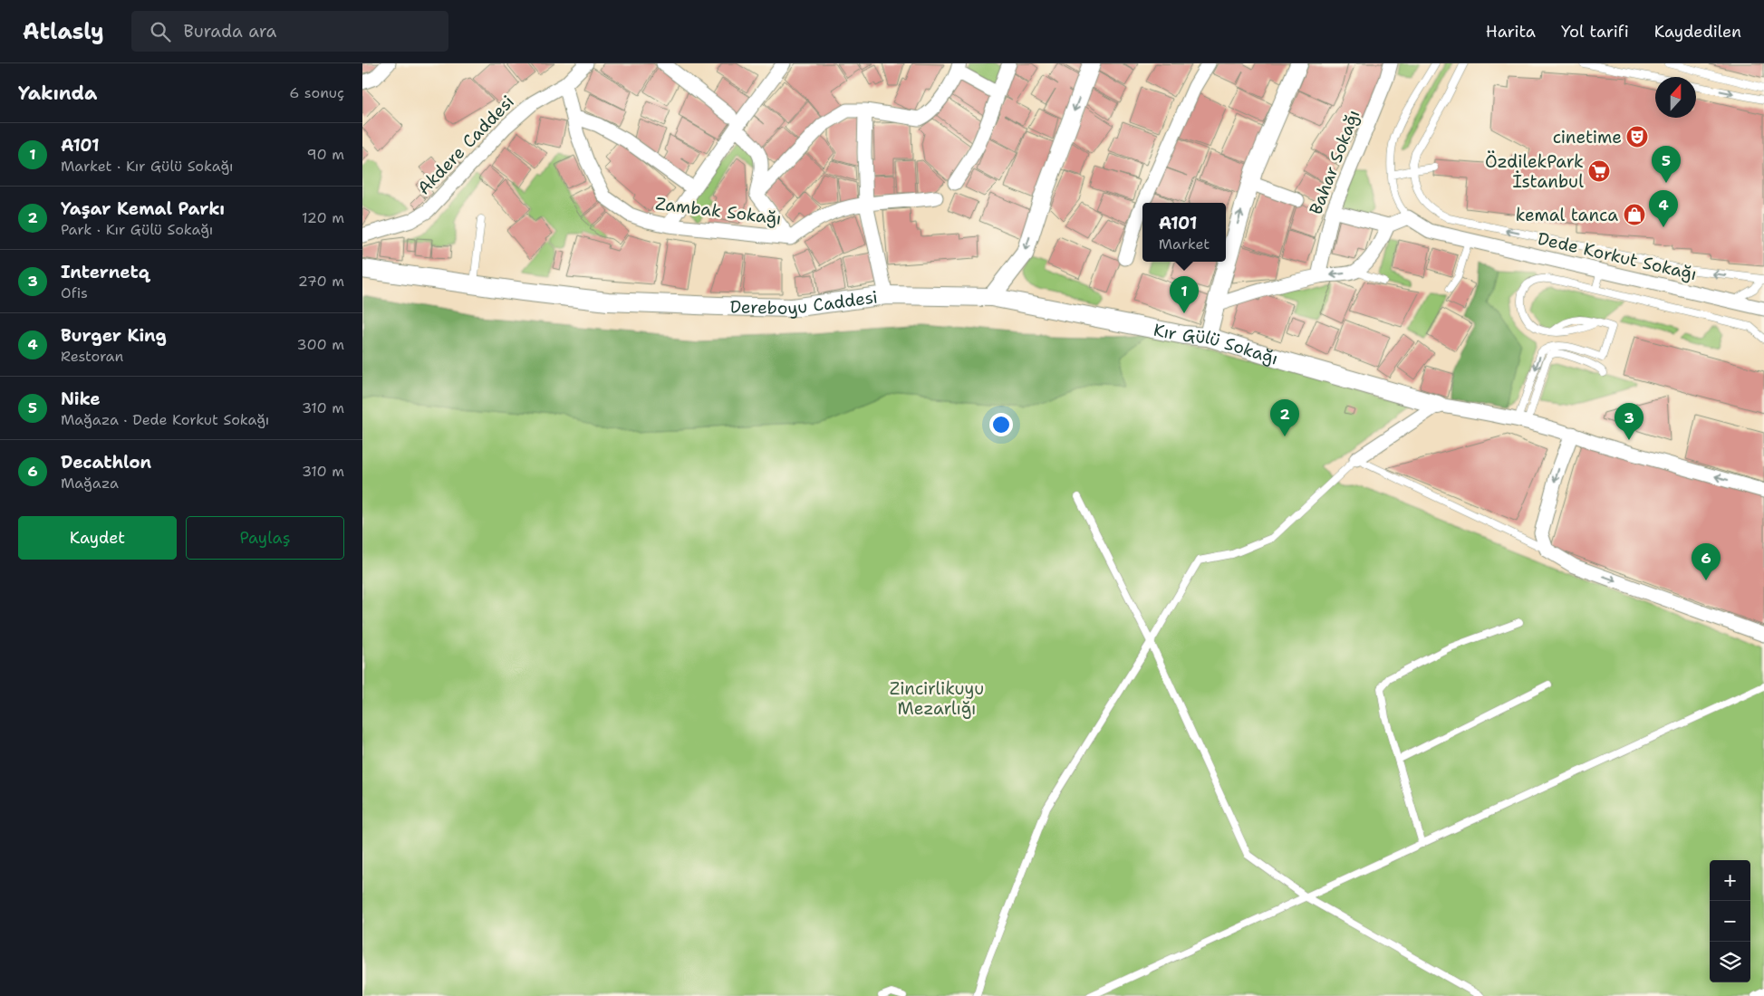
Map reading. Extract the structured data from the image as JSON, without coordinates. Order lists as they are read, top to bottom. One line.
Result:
{"streets":{"main road":["Dereboyu Caddesi","Kır Gülü Sokağı"],"street":["Akdere Caddesi","Bahar Sokağı","Zambak Sokağı","Dede Korkut Sokağı"]},"crossings":[["Akdere Caddesi","Zambak Sokağı"],["Dereboyu Caddesi","Kır Gülü Sokağı"]],"parks":["Zincirlikuyu Mezarlığı"],"places":{"theatre":["cinetime"],"supermarket":["ÖzdilekPark İstanbul"],"shop":["kemal tanca"]},"north":"top","page":{"header":"Atlasly","search":"Burada ara","nav":["Harita","Yol tarifi","Kaydedilen"],"heading":["Yakında","6 sonuç"],"list":[{"mark":"1","name":"A101","note":"Market · Kır Gülü Sokağı","value":"90 m"},{"mark":"2","name":"Yaşar Kemal Parkı","note":"Park · Kır Gülü Sokağı","value":"120 m"},{"mark":"3","name":"Internetq","note":"Ofis","value":"270 m"},{"mark":"4","name":"Burger King","note":"Restoran","value":"300 m"},{"mark":"5","name":"Nike","note":"Mağaza · Dede Korkut Sokağı","value":"310 m"},{"mark":"6","name":"Decathlon","note":"Mağaza","value":"310 m"}],"pins":["5","4","1","2","3","6"],"popup":["A101","Market"],"buttons":["Kaydet","Paylaş"],"map_buttons":["+","−"]}}
